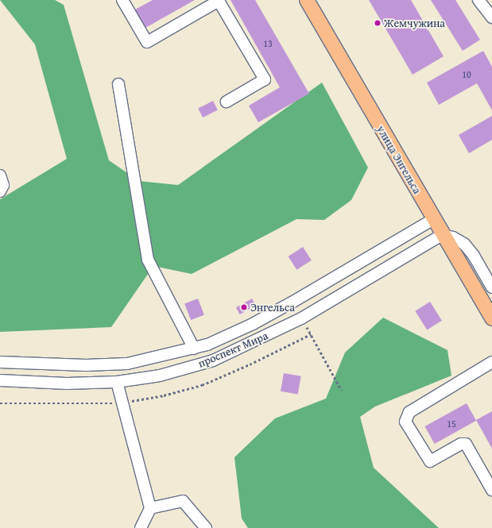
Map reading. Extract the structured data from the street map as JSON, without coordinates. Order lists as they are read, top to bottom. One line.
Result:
{"streets":{"main road":["улица Энгельса"],"street":["проспект Мира"]},"crossings":[["улица Энгельса","проспект Мира"]],"places":["Жемчужина","Энгельса"],"house_numbers":["13","10","15"]}
